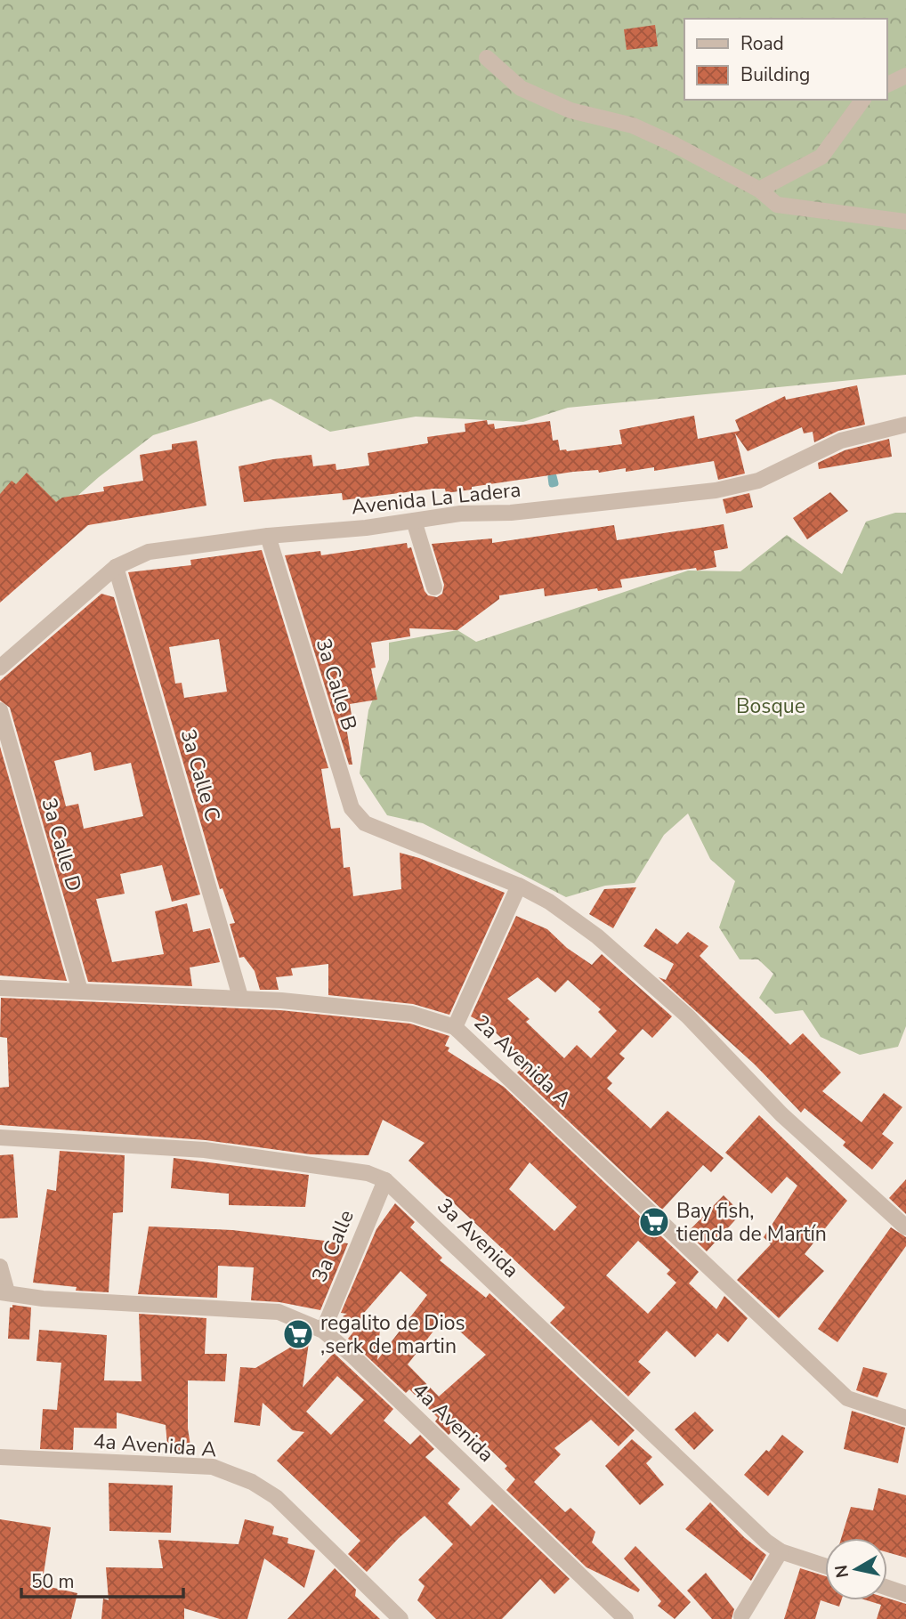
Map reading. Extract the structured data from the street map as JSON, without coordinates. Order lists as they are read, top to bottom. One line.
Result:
{"streets":{"street":["Avenida La Ladera","3a Calle B","3a Calle C","3a Calle D","2a Avenida A","3a Avenida","3a Calle","4a Avenida","4a Avenida A"]},"crossings":[["Avenida La Ladera","3a Calle B"],["Avenida La Ladera","3a Calle C"],["3a Calle C","2a Avenida A"],["3a Calle D","2a Avenida A"],["3a Avenida","3a Calle"],["3a Calle","4a Avenida"]],"parks":["Bosque"],"places":{"supermarket":["Bay fish, tienda de Martín","regalito de Dios ,serk de martin"]},"legend":["Road","Building"],"scale_bar":"50 m","north":"left"}
